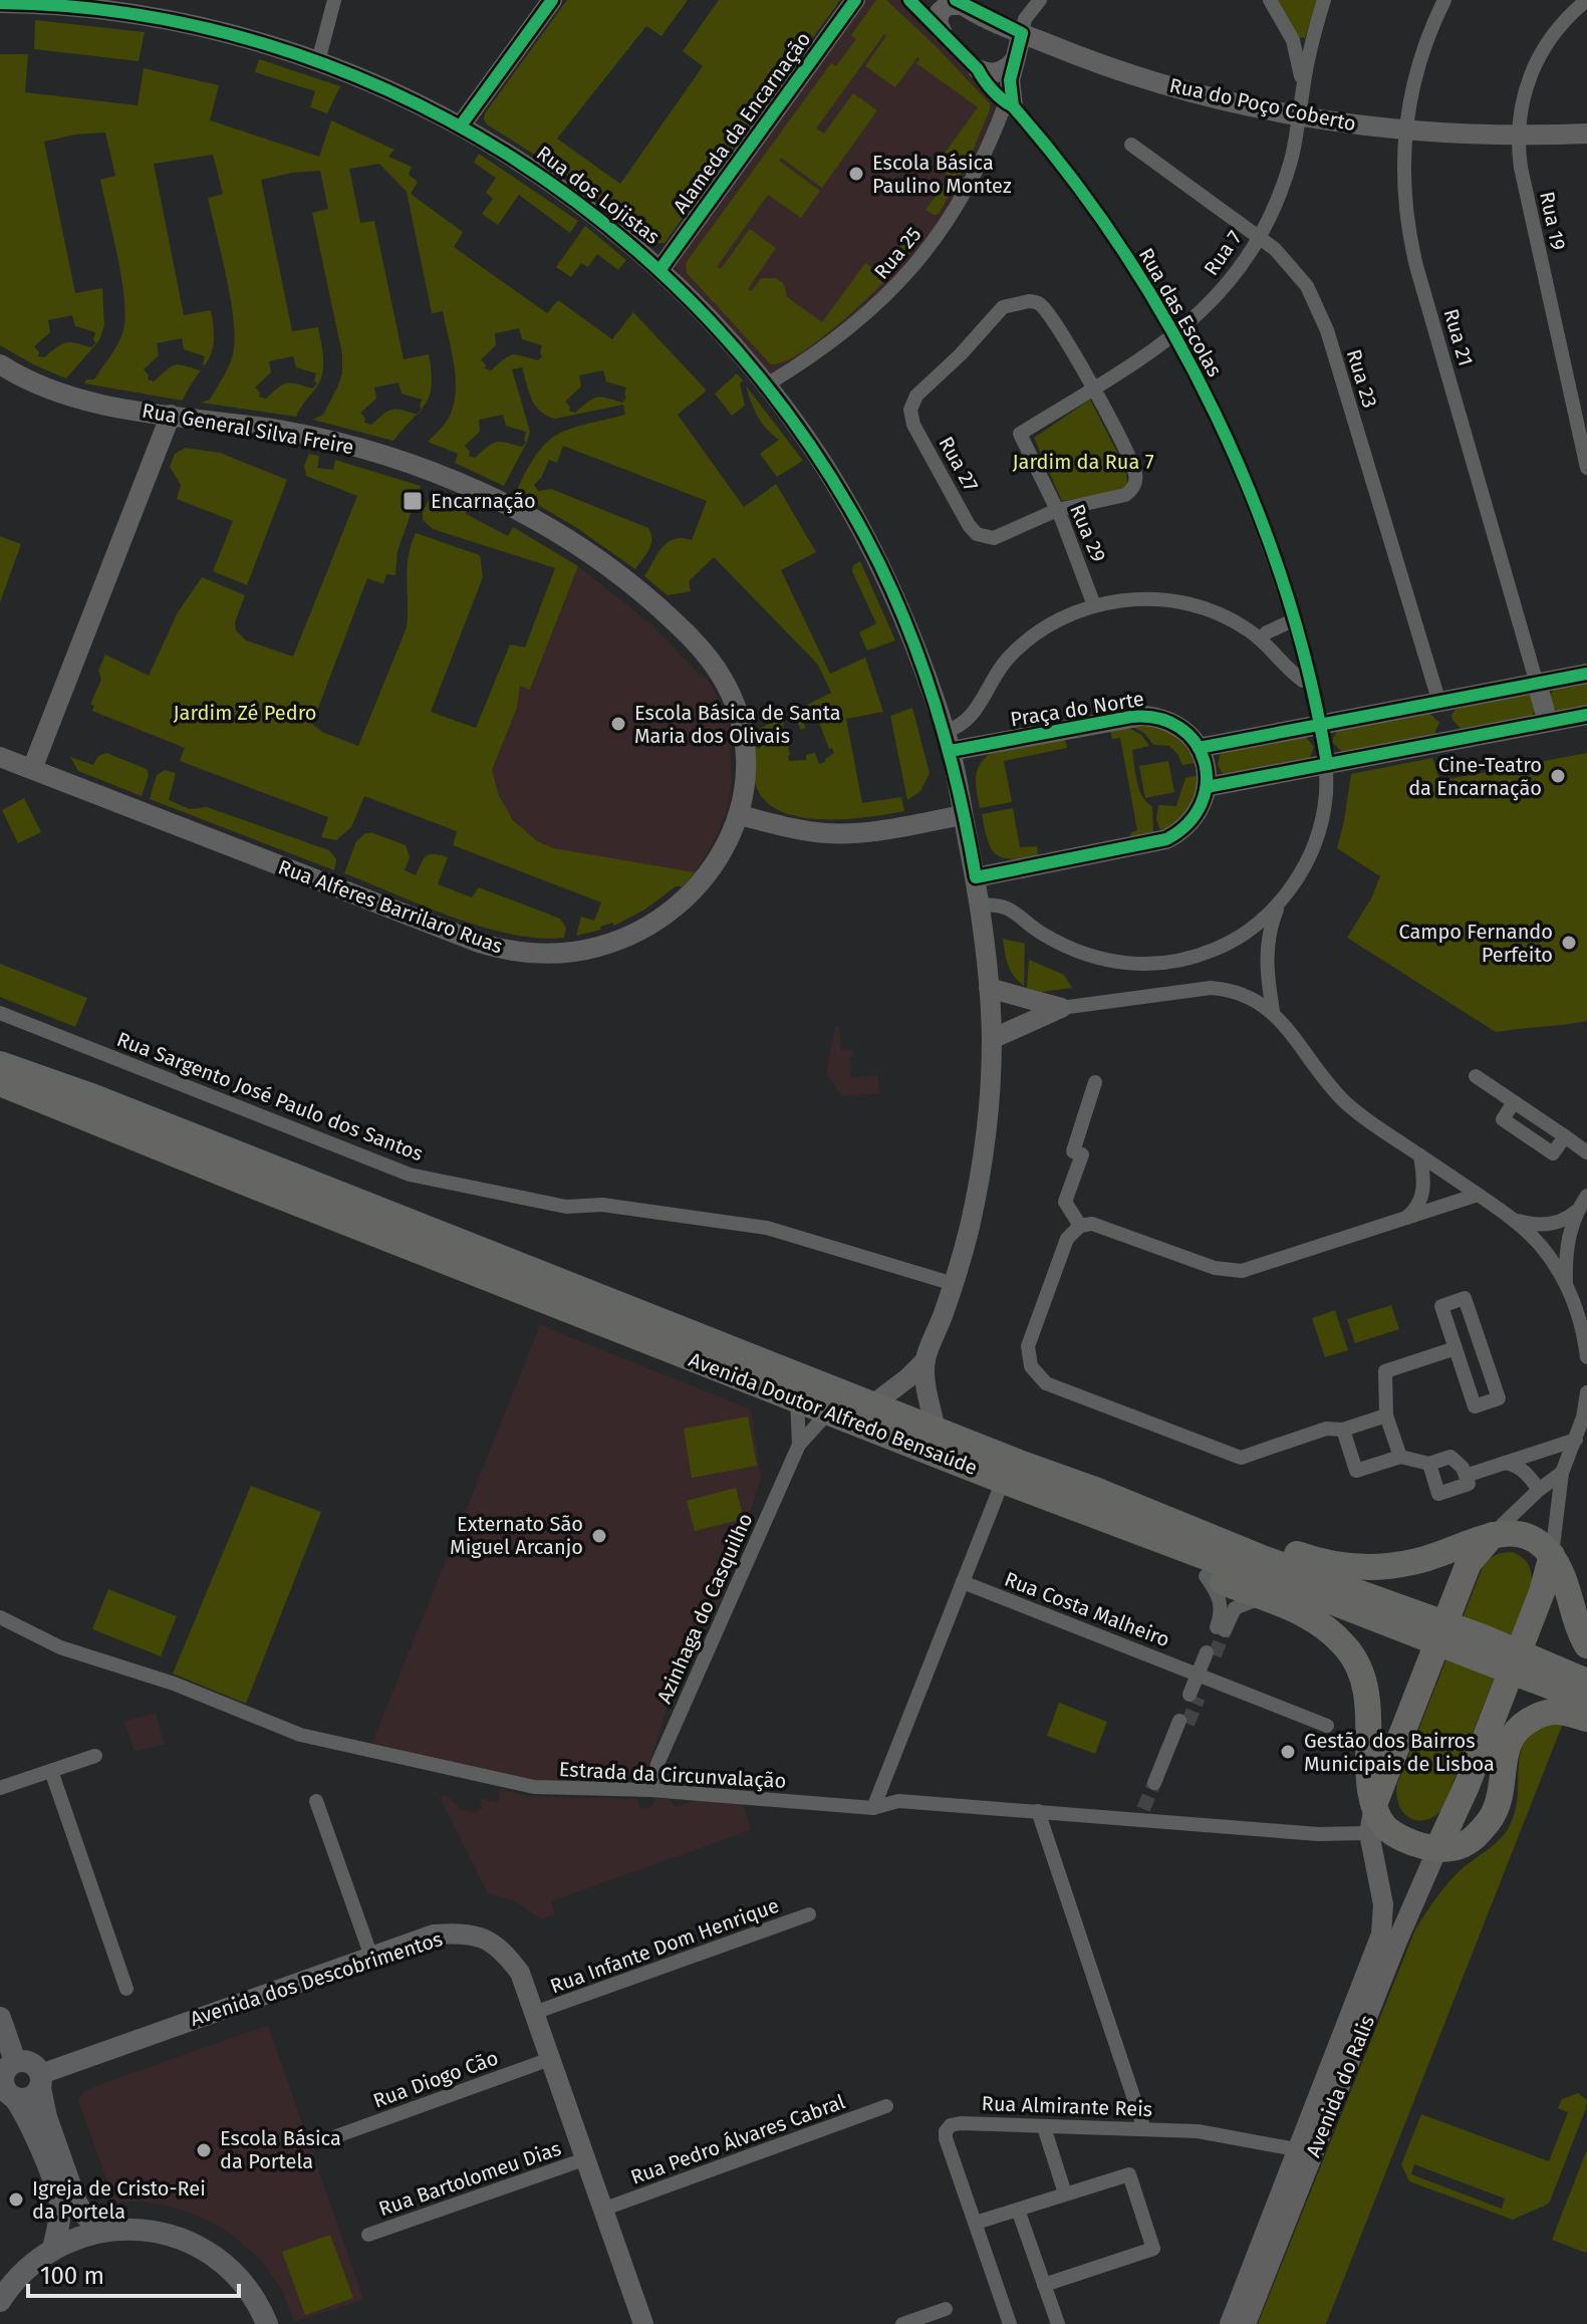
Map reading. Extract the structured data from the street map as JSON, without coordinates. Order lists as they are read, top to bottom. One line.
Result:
{"streets":{"highway":["Avenida Doutor Alfredo Bensaúde"],"street":["Rua do Poço Coberto","Alameda da Encarnação","Rua dos Lojistas","Rua 19","Rua 25","Rua 7","Rua das Escolas","Rua 21","Rua 23","Rua General Silva Freire","Rua 27","Rua 29","Praça do Norte","Rua Alferes Barrilaro Ruas","Rua Sargento José Paulo dos Santos","Azinhaga do Casquilho","Rua Costa Malheiro","Estrada da Circunvalação","Rua Infante Dom Henrique","Avenida dos Descobrimentos","Rua Diogo Cão","Avenida do Ralis","Rua Almirante Reis","Rua Pedro Álvares Cabral","Rua Bartolomeu Dias"]},"crossings":[["Rua do Poço Coberto","Rua 19"],["Rua do Poço Coberto","Rua 7"],["Rua do Poço Coberto","Rua 21"],["Alameda da Encarnação","Rua dos Lojistas"],["Rua dos Lojistas","Rua 25"],["Rua dos Lojistas","Praça do Norte"],["Rua dos Lojistas","Rua Sargento José Paulo dos Santos"],["Rua 25","Rua das Escolas"],["Rua 7","Rua das Escolas"],["Rua 7","Rua 23"],["Rua 7","Rua 27"],["Rua 7","Rua 29"],["Rua General Silva Freire","Rua Alferes Barrilaro Ruas"],["Rua 27","Rua 29"],["Avenida Doutor Alfredo Bensaúde","Azinhaga do Casquilho"],["Azinhaga do Casquilho","Estrada da Circunvalação"],["Estrada da Circunvalação","Avenida do Ralis"],["Rua Infante Dom Henrique","Avenida dos Descobrimentos"],["Avenida dos Descobrimentos","Rua Diogo Cão"],["Avenida dos Descobrimentos","Rua Pedro Álvares Cabral"],["Avenida dos Descobrimentos","Rua Bartolomeu Dias"],["Avenida do Ralis","Rua Almirante Reis"]],"parks":["Jardim da Rua 7","Jardim Zé Pedro"],"places":{"other":["Escola Básica Paulino Montez","Escola Básica de Santa Maria dos Olivais","Cine-Teatro da Encarnação","Campo Fernando Perfeito","Externato São Miguel Arcanjo","Gestão dos Bairros Municipais de Lisboa","Escola Básica da Portela","Igreja de Cristo-Rei da Portela"],"transit":["Encarnação"]},"scale_bar":"100 m"}
